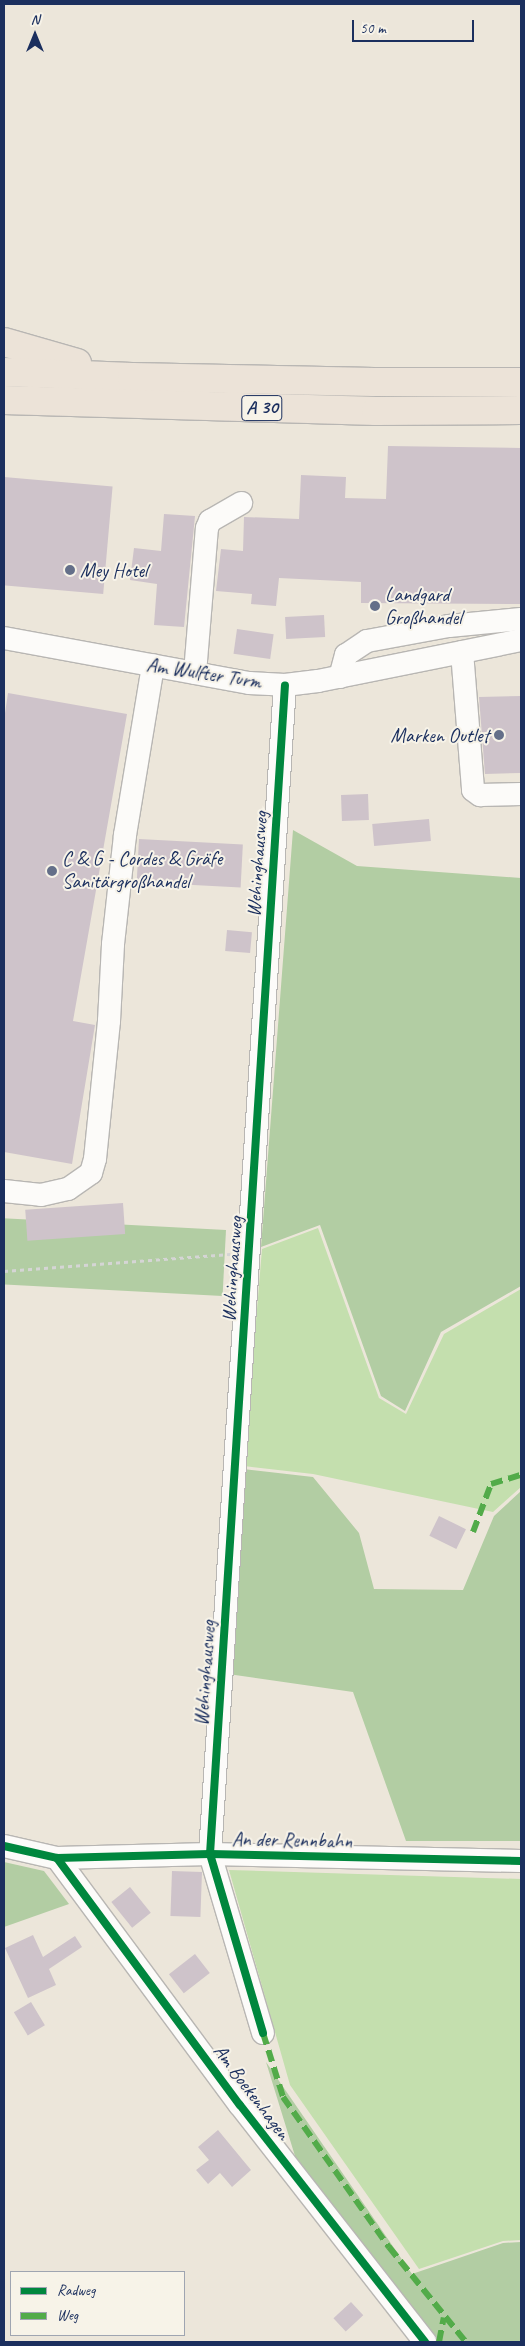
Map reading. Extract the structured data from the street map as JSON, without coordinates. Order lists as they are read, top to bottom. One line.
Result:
{"streets":{"highway":["A 30"],"street":["Am Wulfter Turm","Wehinghausweg","An der Rennbahn","Am Boekenhagen"]},"crossings":[["Am Wulfter Turm","Wehinghausweg"],["Wehinghausweg","An der Rennbahn"],["An der Rennbahn","Am Boekenhagen"]],"places":["Mey Hotel","Landgard Großhandel","Marken Outlet","C & G - Cordes & Gräfe Sanitärgroßhandel"],"legend":["Radweg","Weg"],"scale_bar":"50 m","north":"top"}
